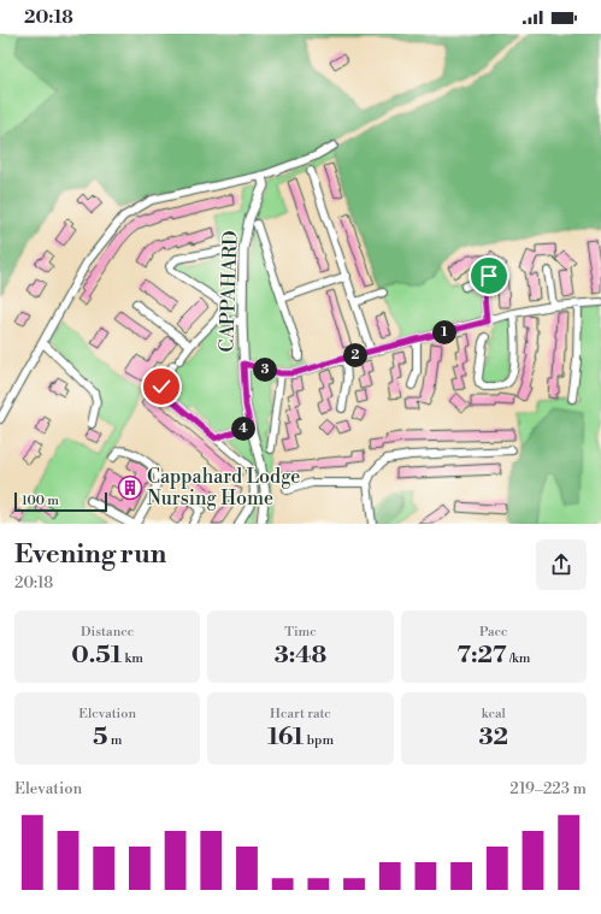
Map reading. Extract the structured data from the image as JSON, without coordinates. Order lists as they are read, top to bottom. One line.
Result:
{"streets":{"main road":["CAPPAHARD"]},"places":{"building":["Cappahard Lodge Nursing Home"]},"scale_bar":"100 m","page":{"status":"20:18","pins":["1","2","3","4"],"scale":"100 m","heading":["Evening run","20:18"],"stats":[["Distance","0.51 km"],["Time","3:48"],["Pace","7:27 /km"],["Elevation","5 m"],["Heart rate","161 bpm"],["kcal","32"]],"chart":["Elevation","219–223 m"]}}
